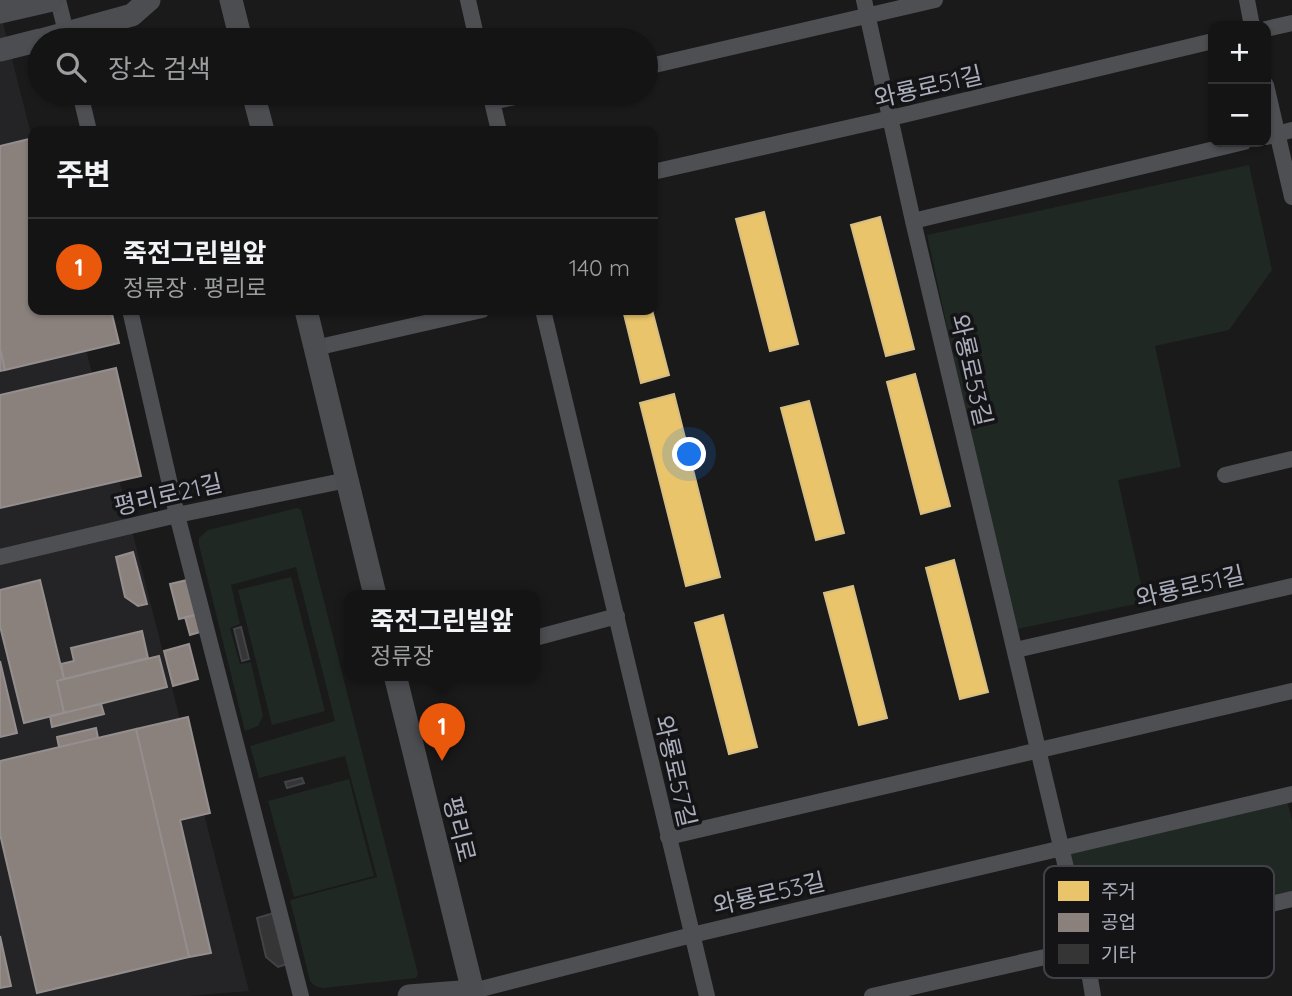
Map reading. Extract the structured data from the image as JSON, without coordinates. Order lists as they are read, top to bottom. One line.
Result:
{"streets":{"main road":["평리로"],"street":["와룡로51길","와룡로53길","평리로21길","와룡로57길"]},"crossings":[["와룡로51길","와룡로53길"],["와룡로53길","와룡로57길"]],"legend":["주거","공업","기타"],"page":{"map_buttons":["+","−"],"search":"장소 검색","heading":"주변","list":[{"mark":"1","name":"죽전그린빌앞","note":"정류장 · 평리로","value":"140 m"}],"popup":["죽전그린빌앞","정류장"],"pins":"1"}}
